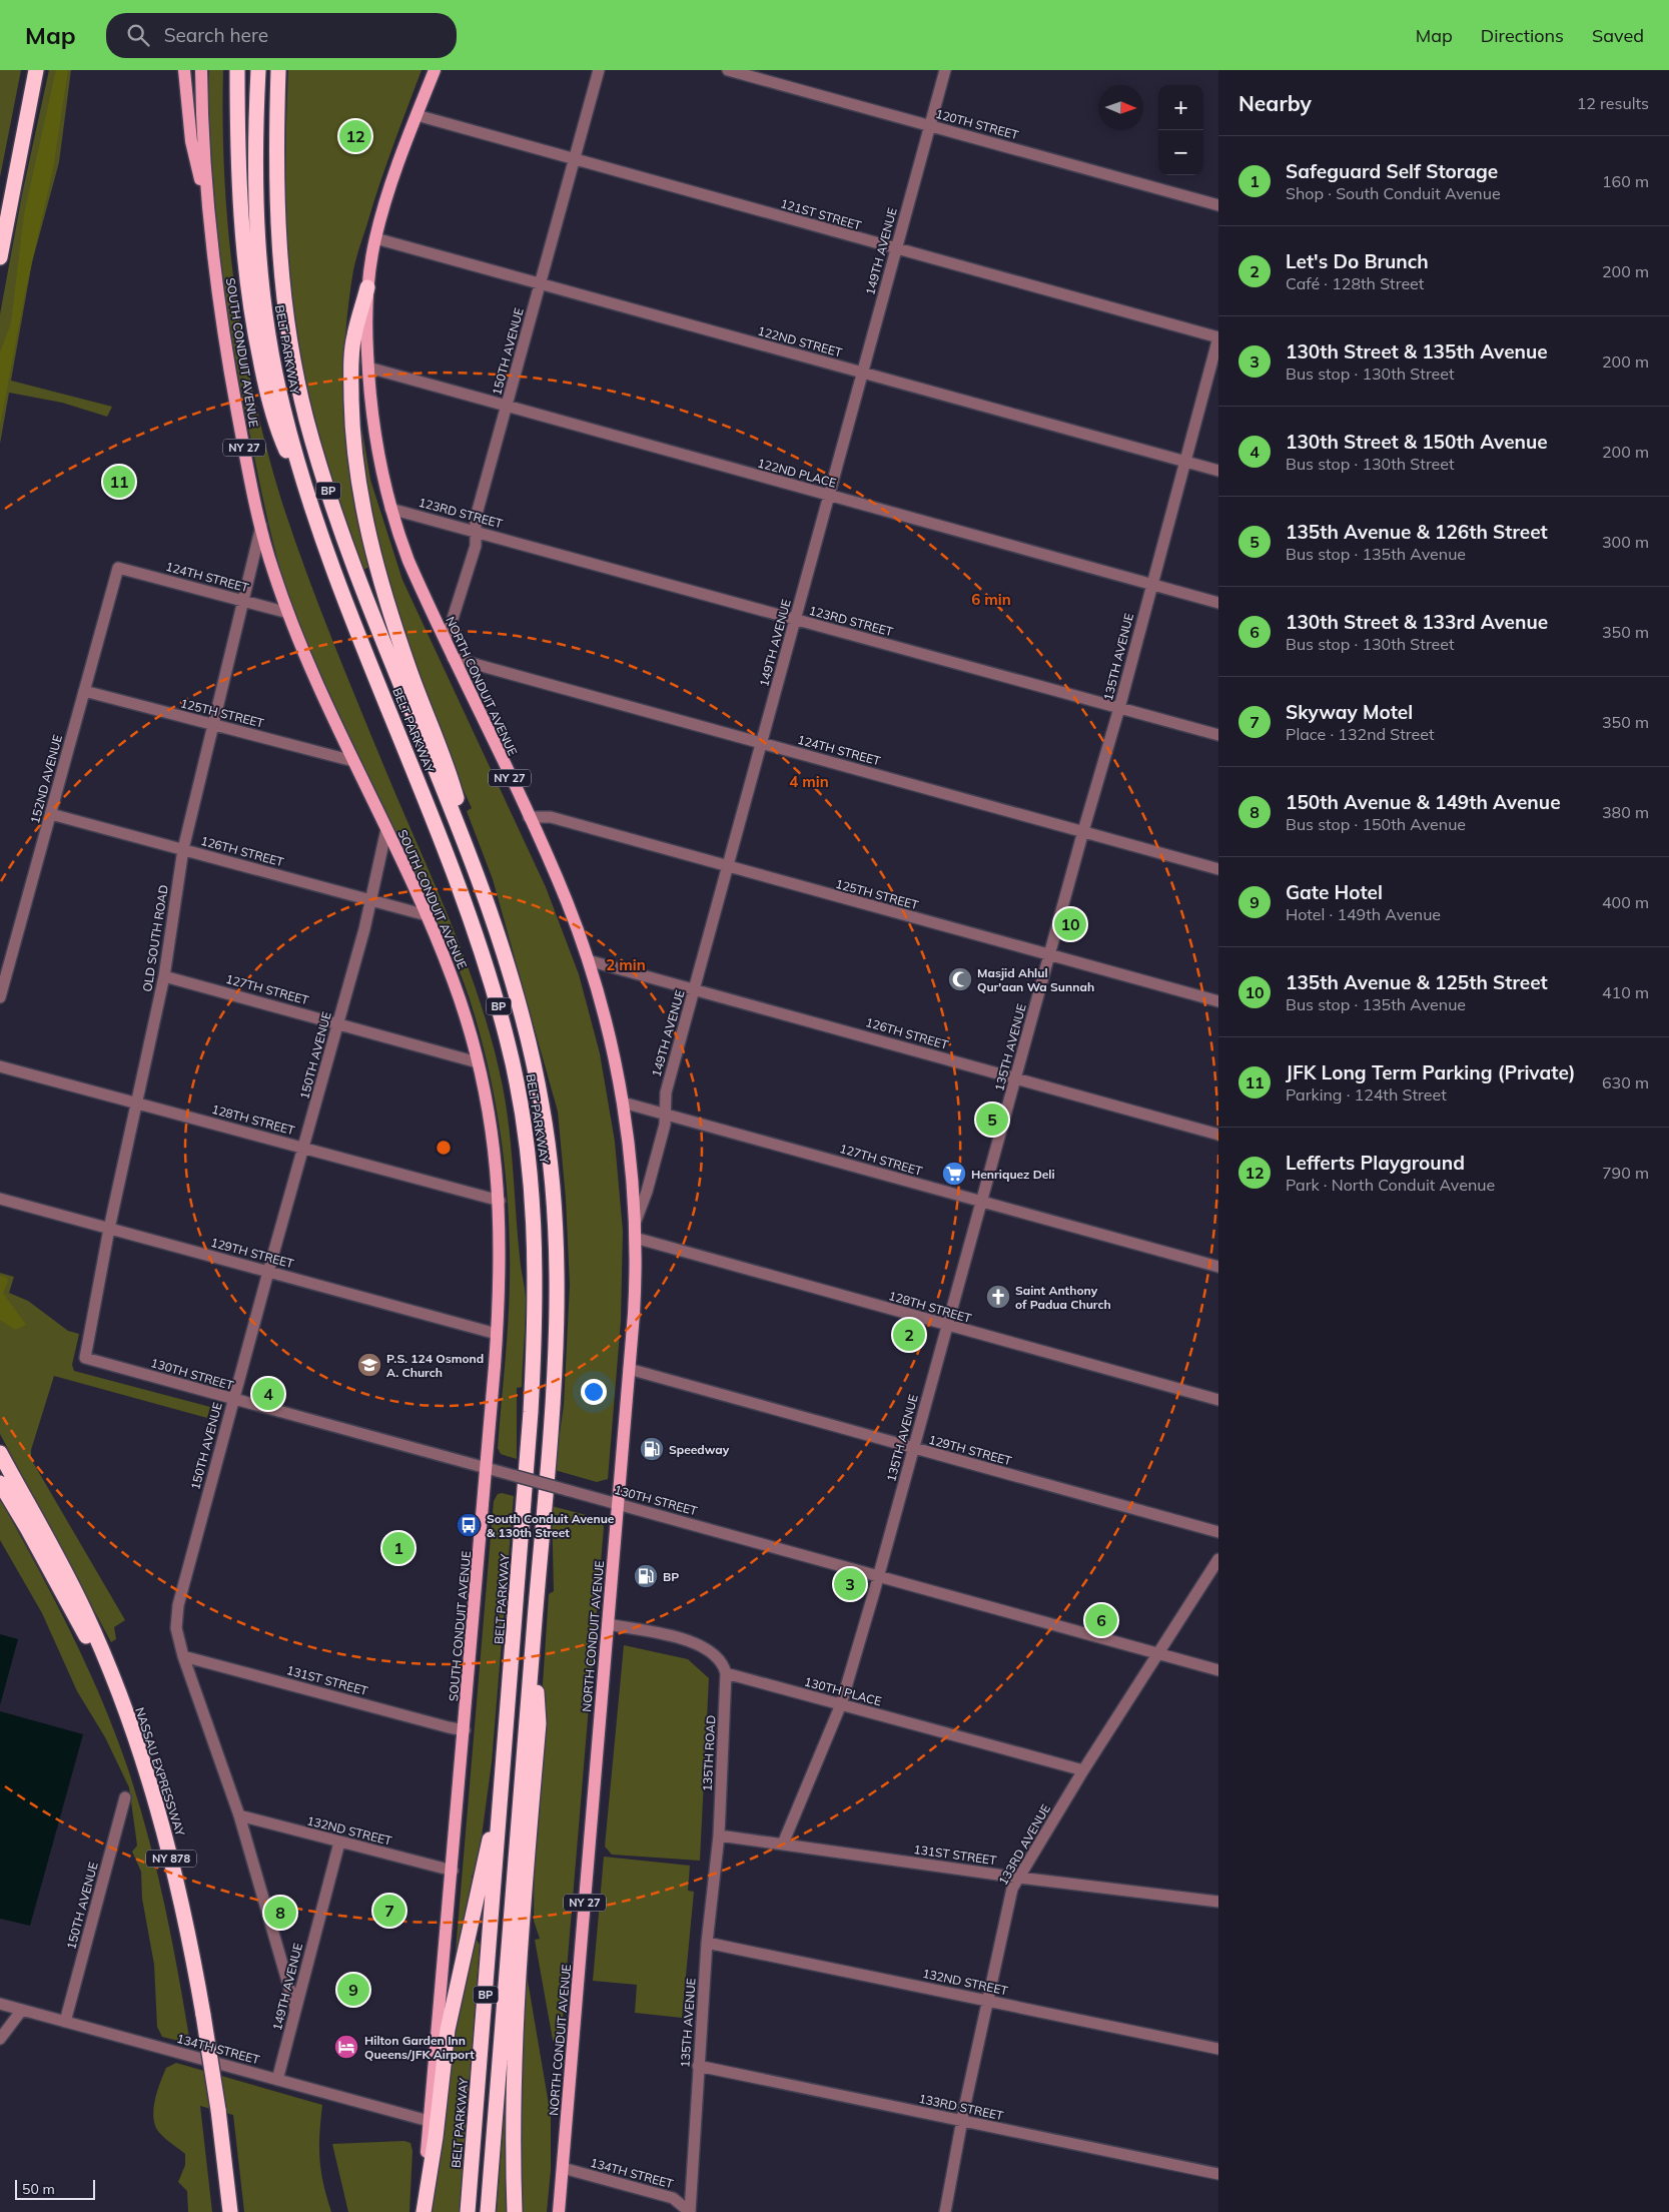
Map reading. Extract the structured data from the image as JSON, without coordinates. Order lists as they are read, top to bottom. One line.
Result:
{"streets":{"highway":["BELT PARKWAY","BP","NASSAU EXPRESSWAY","NY 878"],"main road":["SOUTH CONDUIT AVENUE","NY 27","NORTH CONDUIT AVENUE"],"street":["120TH STREET","121ST STREET","149TH AVENUE","122ND STREET","150TH AVENUE","122ND PLACE","123RD STREET","124TH STREET","135TH AVENUE","125TH STREET","152ND AVENUE","126TH STREET","OLD SOUTH ROAD","127TH STREET","128TH STREET","129TH STREET","130TH STREET","131ST STREET","130TH PLACE","135TH ROAD","132ND STREET","133RD AVENUE","134TH STREET","133RD STREET"]},"crossings":[["120TH STREET","149TH AVENUE"],["121ST STREET","149TH AVENUE"],["121ST STREET","150TH AVENUE"],["121ST STREET","135TH AVENUE"],["121ST STREET","NORTH CONDUIT AVENUE"],["149TH AVENUE","122ND STREET"],["149TH AVENUE","150TH AVENUE"],["149TH AVENUE","122ND PLACE"],["149TH AVENUE","123RD STREET"],["149TH AVENUE","124TH STREET"],["149TH AVENUE","NORTH CONDUIT AVENUE"],["149TH AVENUE","125TH STREET"],["149TH AVENUE","126TH STREET"],["149TH AVENUE","127TH STREET"],["149TH AVENUE","132ND STREET"],["149TH AVENUE","134TH STREET"],["122ND STREET","150TH AVENUE"],["122ND STREET","135TH AVENUE"],["122ND STREET","NORTH CONDUIT AVENUE"],["150TH AVENUE","SOUTH CONDUIT AVENUE"],["150TH AVENUE","122ND PLACE"],["150TH AVENUE","123RD STREET"],["150TH AVENUE","NORTH CONDUIT AVENUE"],["150TH AVENUE","126TH STREET"],["150TH AVENUE","127TH STREET"],["150TH AVENUE","128TH STREET"],["150TH AVENUE","129TH STREET"],["150TH AVENUE","130TH STREET"],["150TH AVENUE","131ST STREET"],["150TH AVENUE","132ND STREET"],["150TH AVENUE","134TH STREET"],["SOUTH CONDUIT AVENUE","124TH STREET"],["SOUTH CONDUIT AVENUE","125TH STREET"],["SOUTH CONDUIT AVENUE","126TH STREET"],["SOUTH CONDUIT AVENUE","OLD SOUTH ROAD"],["SOUTH CONDUIT AVENUE","127TH STREET"],["SOUTH CONDUIT AVENUE","128TH STREET"],["SOUTH CONDUIT AVENUE","129TH STREET"],["SOUTH CONDUIT AVENUE","130TH STREET"],["SOUTH CONDUIT AVENUE","131ST STREET"],["SOUTH CONDUIT AVENUE","132ND STREET"],["SOUTH CONDUIT AVENUE","134TH STREET"],["122ND PLACE","135TH AVENUE"],["122ND PLACE","NORTH CONDUIT AVENUE"],["123RD STREET","135TH AVENUE"],["123RD STREET","NORTH CONDUIT AVENUE"],["124TH STREET","135TH AVENUE"],["124TH STREET","NORTH CONDUIT AVENUE"],["124TH STREET","152ND AVENUE"],["124TH STREET","OLD SOUTH ROAD"],["135TH AVENUE","125TH STREET"],["135TH AVENUE","126TH STREET"],["135TH AVENUE","127TH STREET"],["135TH AVENUE","128TH STREET"],["135TH AVENUE","129TH STREET"],["135TH AVENUE","130TH STREET"],["135TH AVENUE","131ST STREET"],["135TH AVENUE","130TH PLACE"],["135TH AVENUE","135TH ROAD"],["135TH AVENUE","132ND STREET"],["135TH AVENUE","134TH STREET"],["135TH AVENUE","133RD STREET"],["NORTH CONDUIT AVENUE","125TH STREET"],["NORTH CONDUIT AVENUE","126TH STREET"],["NORTH CONDUIT AVENUE","127TH STREET"],["NORTH CONDUIT AVENUE","128TH STREET"],["NORTH CONDUIT AVENUE","129TH STREET"],["NORTH CONDUIT AVENUE","130TH STREET"],["NORTH CONDUIT AVENUE","134TH STREET"],["125TH STREET","152ND AVENUE"],["125TH STREET","OLD SOUTH ROAD"],["152ND AVENUE","126TH STREET"],["126TH STREET","OLD SOUTH ROAD"],["OLD SOUTH ROAD","127TH STREET"],["OLD SOUTH ROAD","128TH STREET"],["OLD SOUTH ROAD","129TH STREET"],["OLD SOUTH ROAD","130TH STREET"],["130TH STREET","133RD AVENUE"],["131ST STREET","135TH ROAD"],["131ST STREET","133RD AVENUE"],["130TH PLACE","135TH ROAD"],["130TH PLACE","133RD AVENUE"],["132ND STREET","133RD AVENUE"],["133RD AVENUE","133RD STREET"]],"places":{"mosque":["Masjid Ahlul Qur'aan Wa Sunnah"],"supermarket":["Henriquez Deli"],"church":["Saint Anthony of Padua Church"],"school or university":["P.S. 124 Osmond A. Church"],"fuel station":["Speedway","BP"],"bus stop":["South Conduit Avenue & 130th Street"],"hotel":["Hilton Garden Inn Queens/JFK Airport"]},"scale_bar":"50 m","north":"right","page":{"header":"Map","search":"Search here","nav":["Map","Directions","Saved"],"heading":["Nearby","12 results"],"map_buttons":["+","−"],"pins":["12","11","10","5","2","4","1","3","6","7","8","9"],"list":[{"mark":"1","name":"Safeguard Self Storage","note":"Shop · South Conduit Avenue","value":"160 m"},{"mark":"2","name":"Let's Do Brunch","note":"Café · 128th Street","value":"200 m"},{"mark":"3","name":"130th Street & 135th Avenue","note":"Bus stop · 130th Street","value":"200 m"},{"mark":"4","name":"130th Street & 150th Avenue","note":"Bus stop · 130th Street","value":"200 m"},{"mark":"5","name":"135th Avenue & 126th Street","note":"Bus stop · 135th Avenue","value":"300 m"},{"mark":"6","name":"130th Street & 133rd Avenue","note":"Bus stop · 130th Street","value":"350 m"},{"mark":"7","name":"Skyway Motel","note":"Place · 132nd Street","value":"350 m"},{"mark":"8","name":"150th Avenue & 149th Avenue","note":"Bus stop · 150th Avenue","value":"380 m"},{"mark":"9","name":"Gate Hotel","note":"Hotel · 149th Avenue","value":"400 m"},{"mark":"10","name":"135th Avenue & 125th Street","note":"Bus stop · 135th Avenue","value":"410 m"},{"mark":"11","name":"JFK Long Term Parking (Private)","note":"Parking · 124th Street","value":"630 m"},{"mark":"12","name":"Lefferts Playground","note":"Park · North Conduit Avenue","value":"790 m"}],"scale":"50 m"},"rings":["6 min","4 min","2 min"]}
